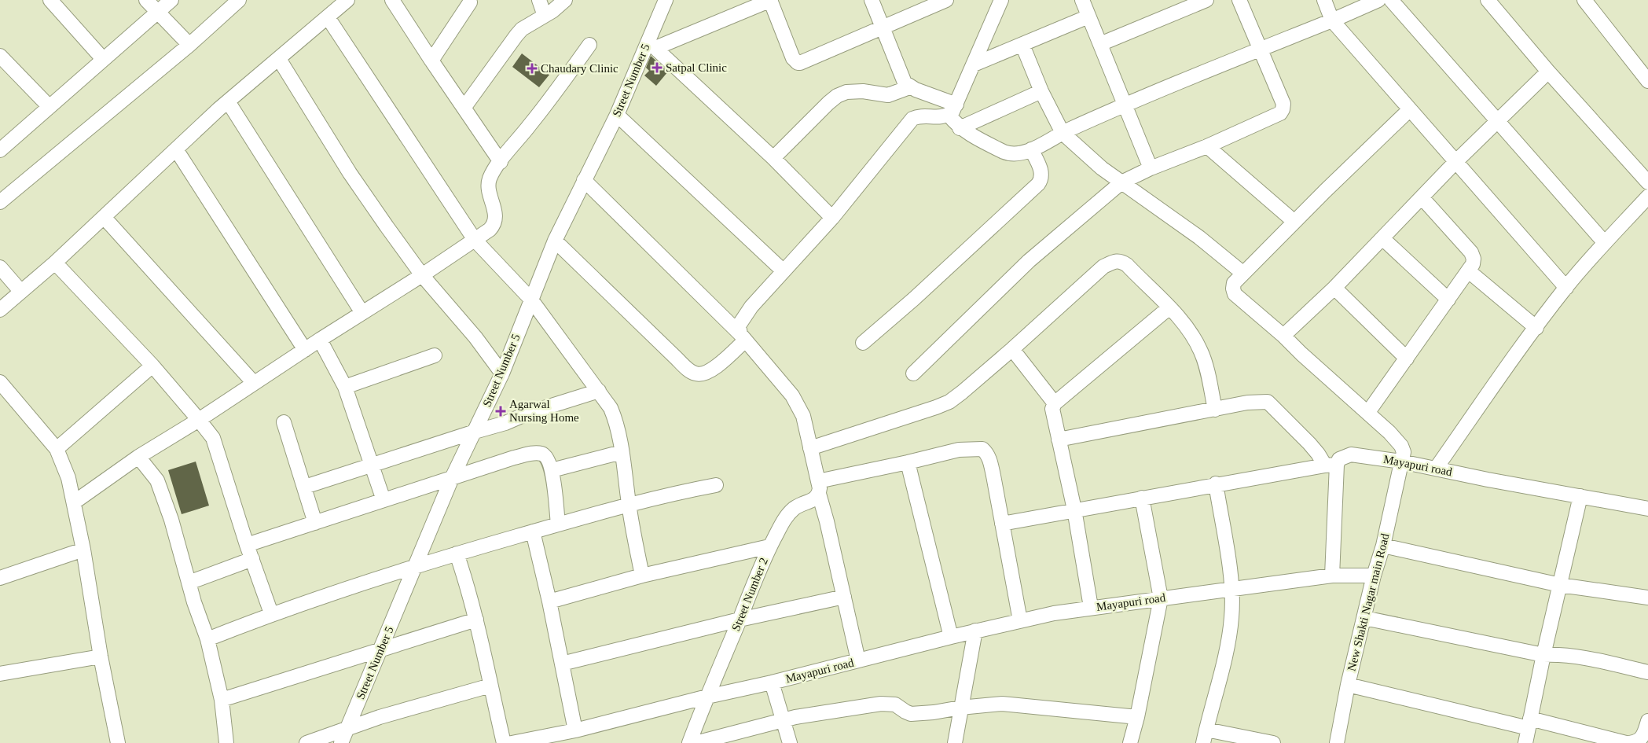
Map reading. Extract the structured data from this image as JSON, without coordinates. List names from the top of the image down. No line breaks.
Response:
{"streets":{"street":["Street Number 5","Mayapuri road","Street Number 2","New Shakti Nagar main Road"]},"crossings":[["Mayapuri road","Street Number 2"],["Mayapuri road","New Shakti Nagar main Road"]],"places":{"health":["Satpal Clinic","Chaudary Clinic","Agarwal Nursing Home"]}}
